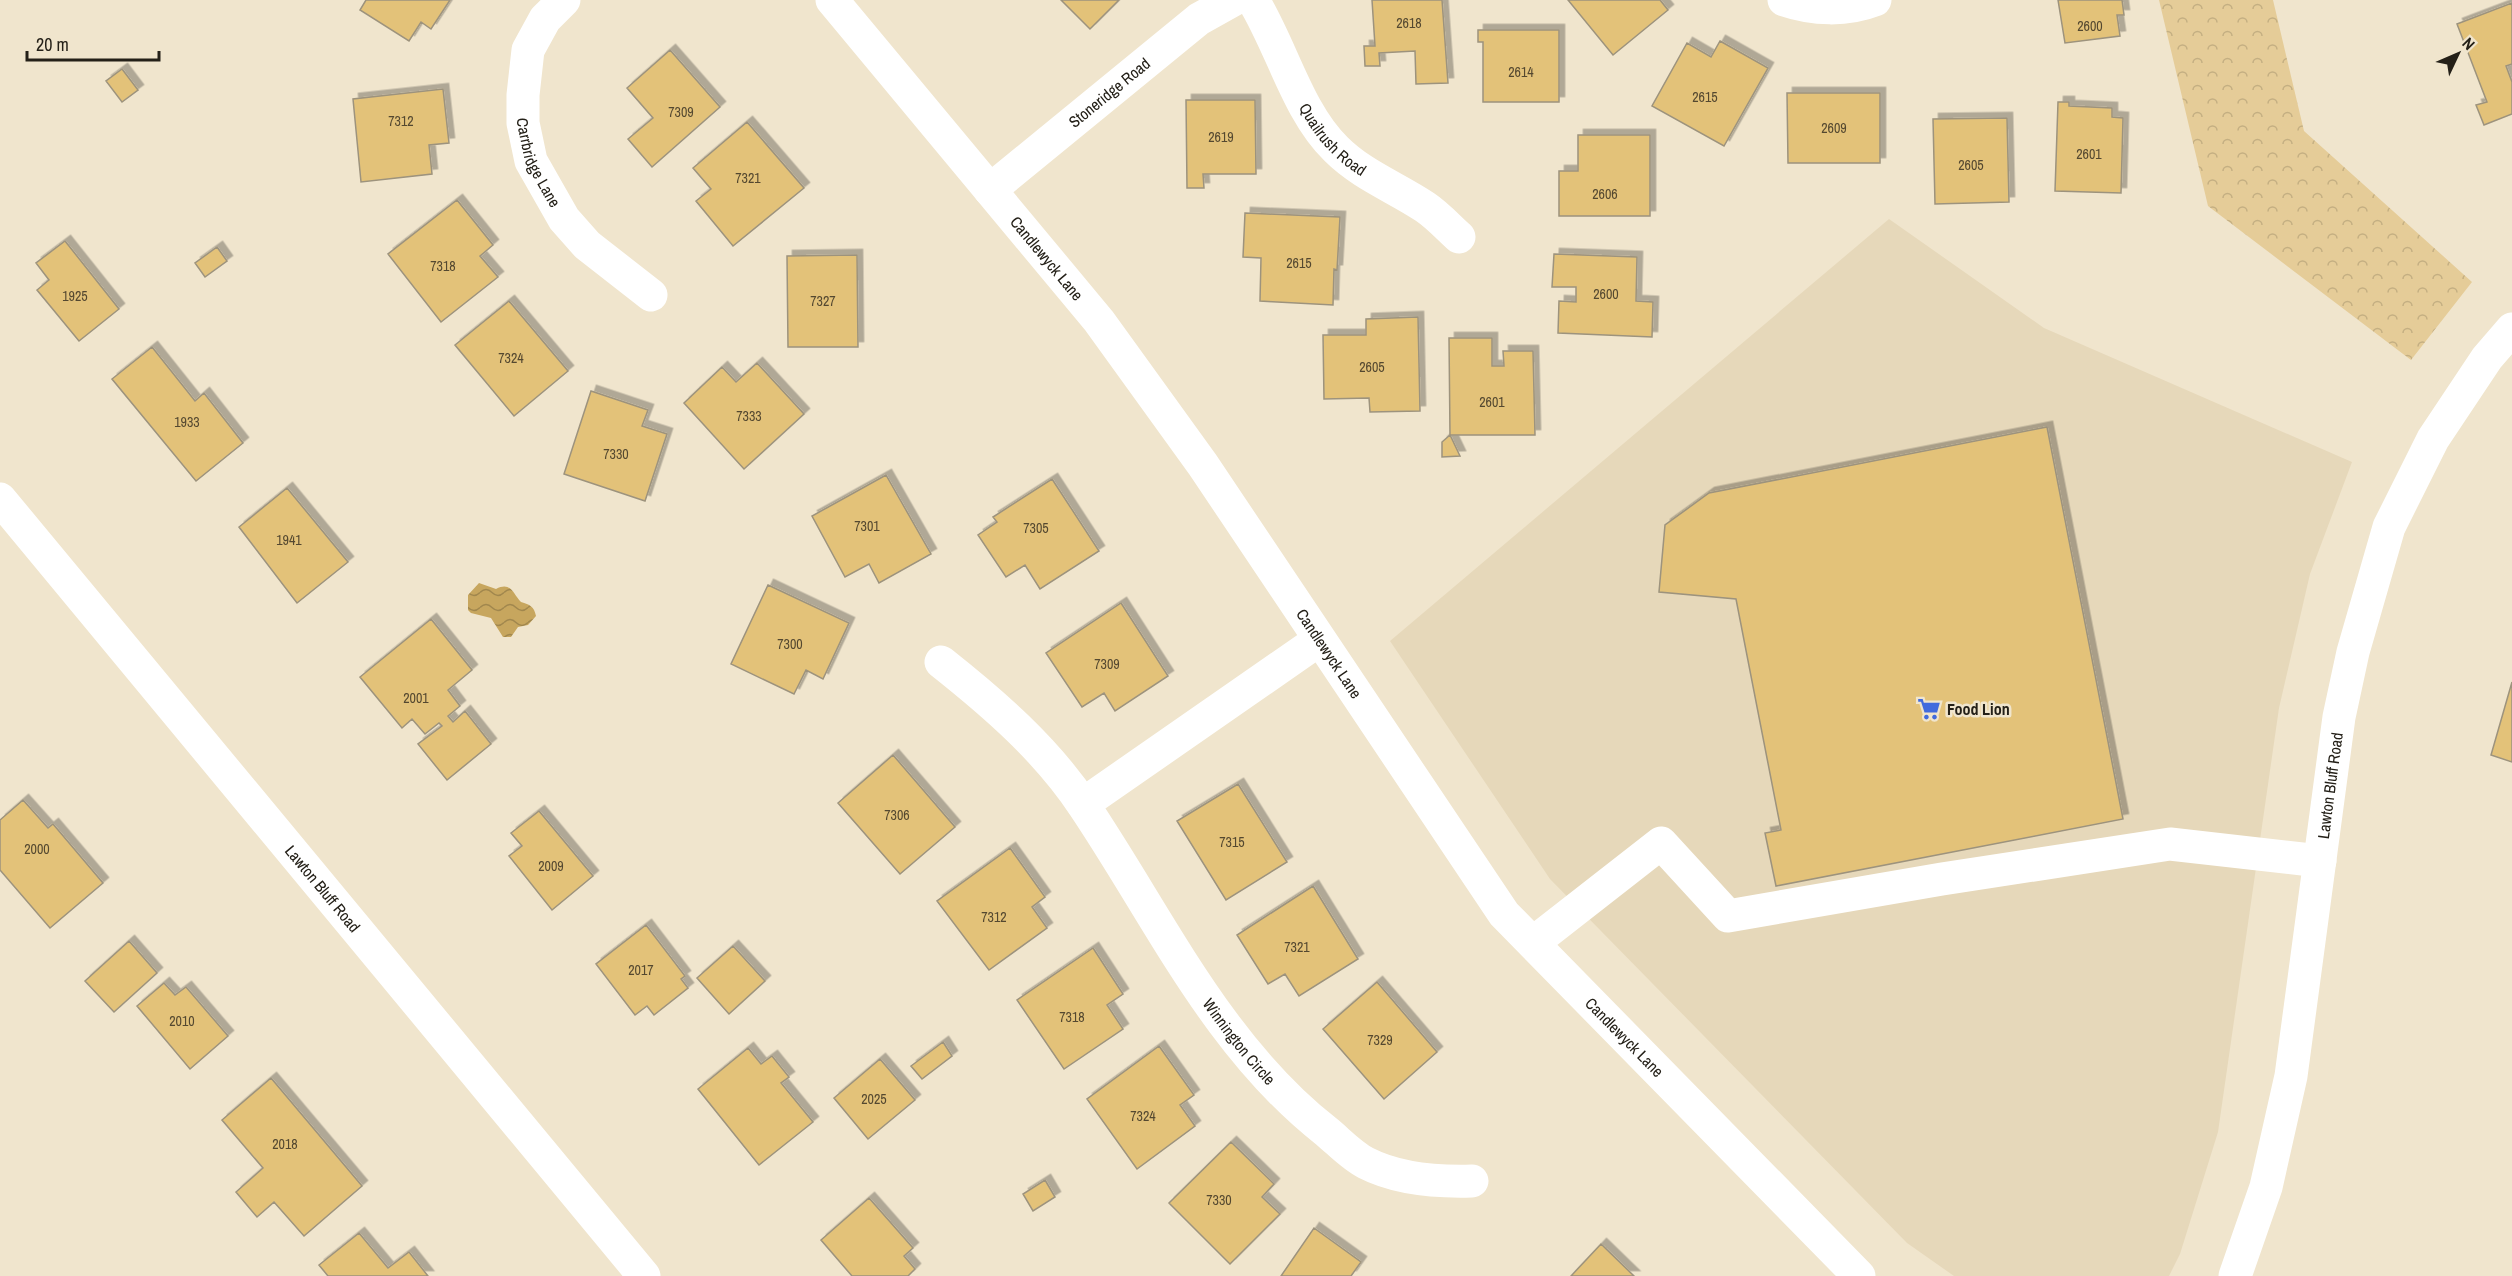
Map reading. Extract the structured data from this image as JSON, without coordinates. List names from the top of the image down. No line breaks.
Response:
{"streets":{"street":["Stoneridge Road","Quailrush Road","Carrbridge Lane","Candlewyck Lane","Lawton Bluff Road","Winnington Circle"]},"crossings":[["Stoneridge Road","Candlewyck Lane"]],"places":{"supermarket":["Food Lion"]},"house_numbers":["2618","2600","2614","2615","7309","7312","2609","2619","2601","2605","7321","2606","2615","7318","2600","1925","7327","7324","2605","2601","7333","1933","7330","7301","7305","1941","7300","7309","2001","7306","7315","2000","2009","7312","7321","2017","7318","2010","7329","2025","7324","2018","7330"],"scale_bar":"20 m","north":"top right"}
